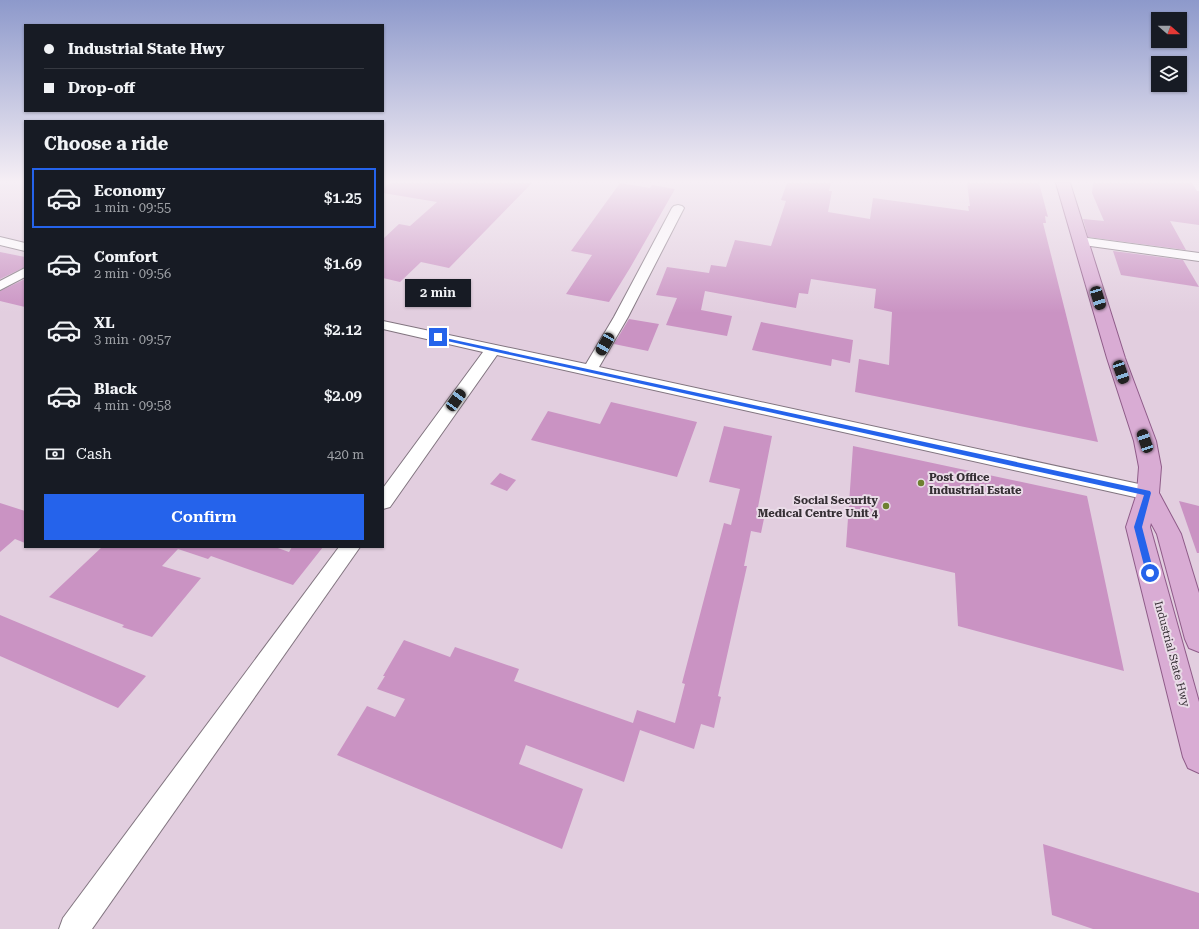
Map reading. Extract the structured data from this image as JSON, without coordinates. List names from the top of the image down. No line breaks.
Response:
{"streets":{"main road":["Industrial State Hwy"]},"places":["Post Office Industrial Estate","Social Security Medical Centre Unit 4"],"north":"right","page":{"banner":["Industrial State Hwy","Drop-off"],"heading":"Choose a ride","list":[{"name":"Economy","note":"1 min · 09:55","value":"$1.25"},{"name":"Comfort","note":"2 min · 09:56","value":"$1.69"},{"name":"XL","note":"3 min · 09:57","value":"$2.12"},{"name":"Black","note":"4 min · 09:58","value":"$2.09"}],"bubble":"2 min","pay":["Cash","420 m"],"buttons":"Confirm"}}
